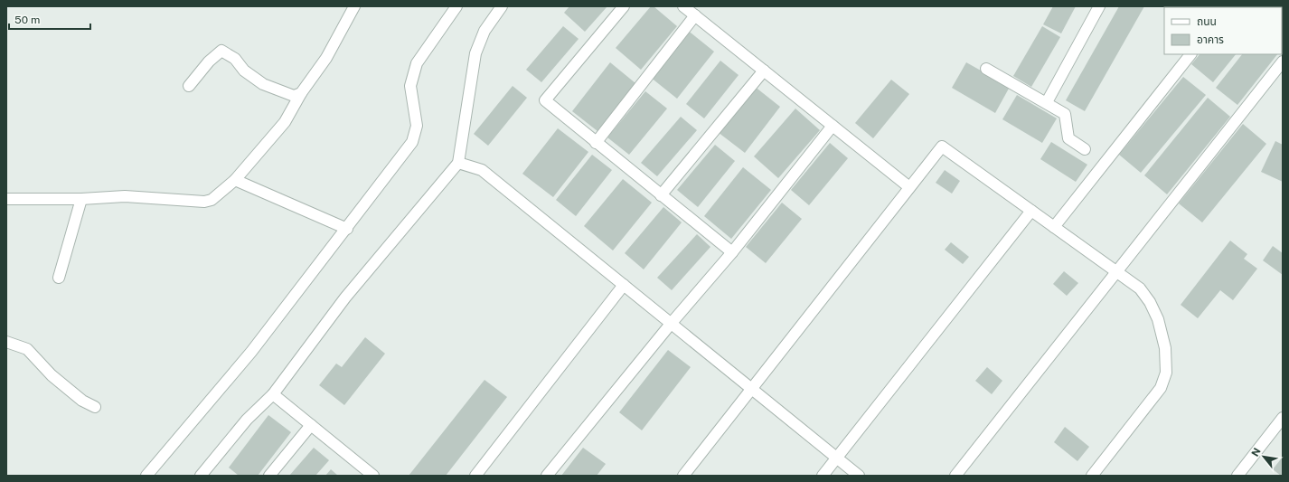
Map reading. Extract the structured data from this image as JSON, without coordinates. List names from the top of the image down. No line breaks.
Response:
{"legend":["ถนน","อาคาร"],"scale_bar":"50 m","north":"top left"}
